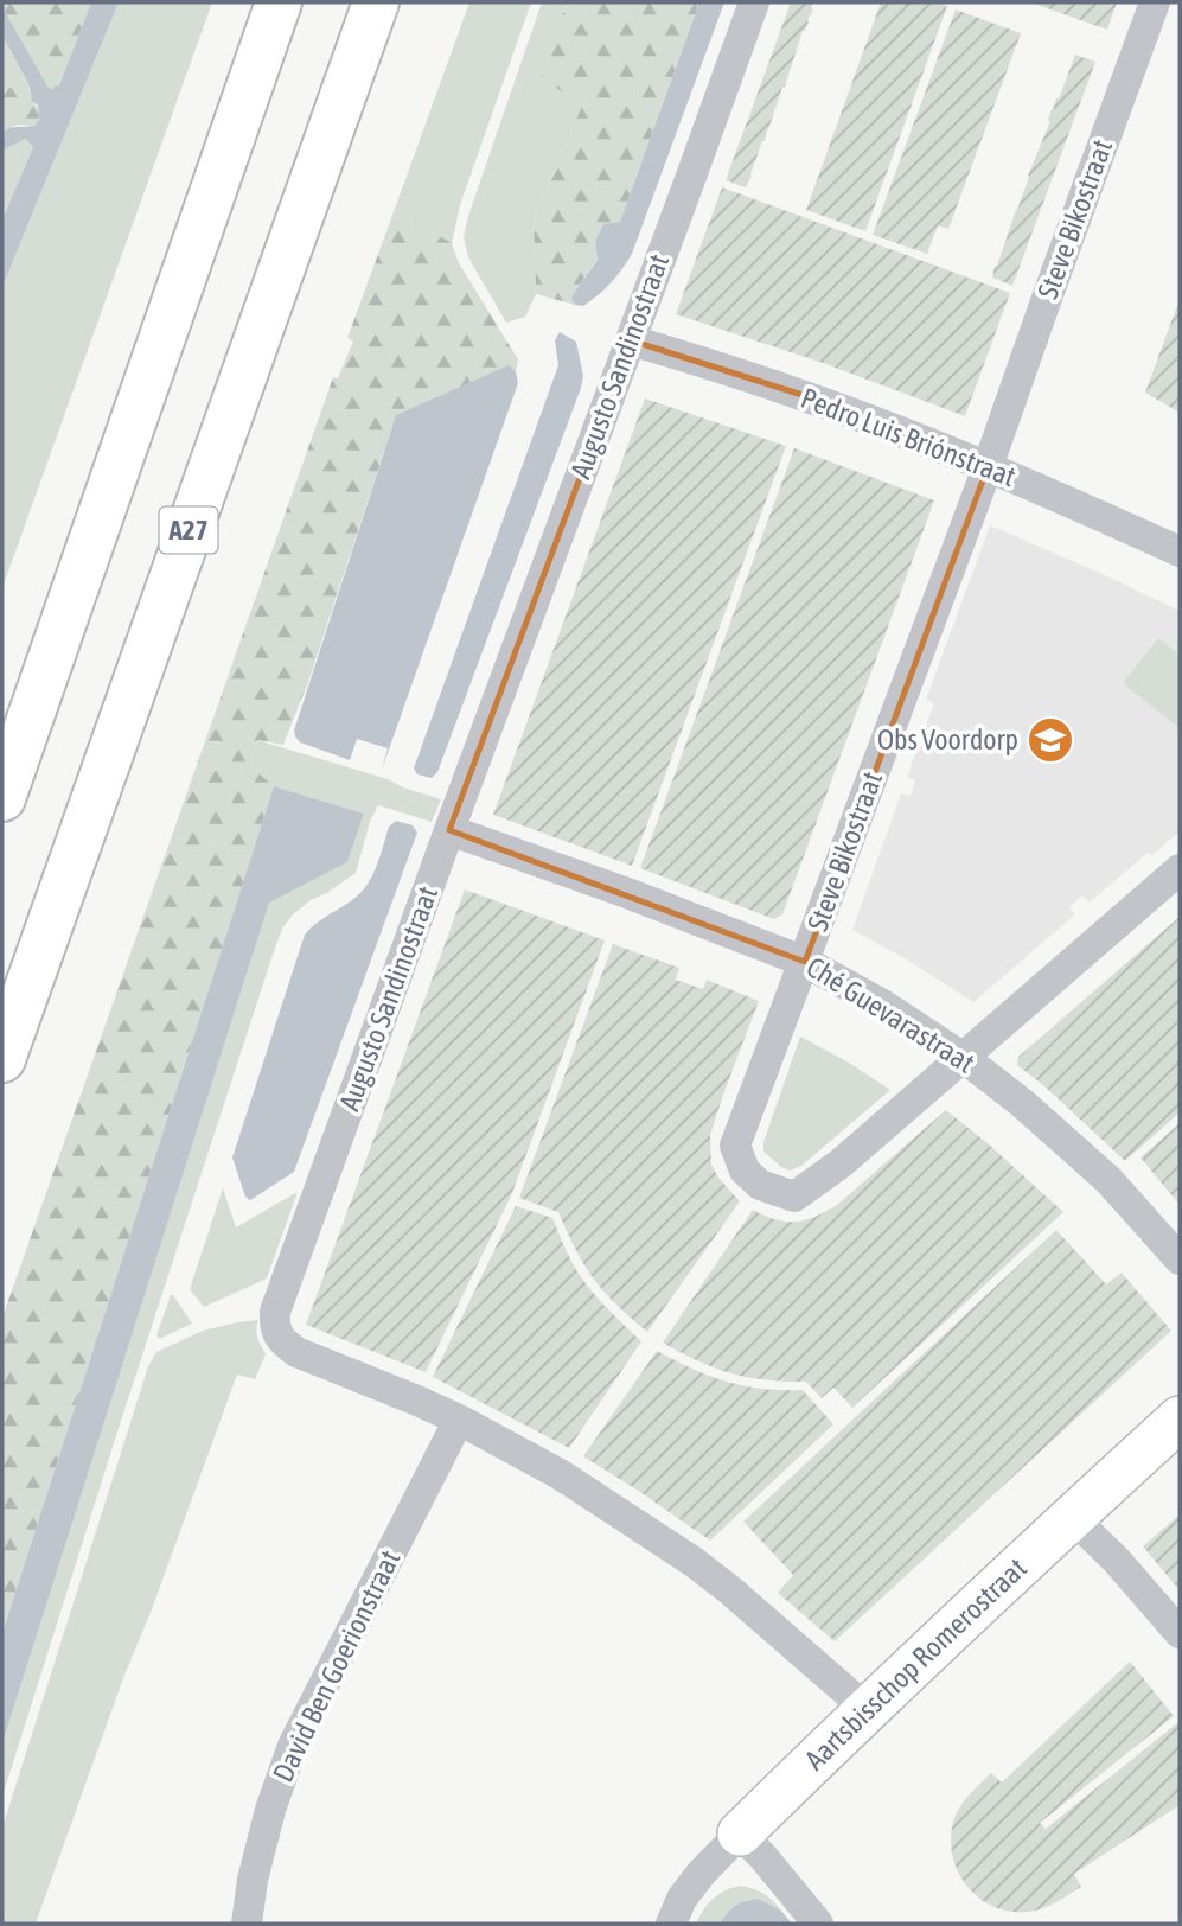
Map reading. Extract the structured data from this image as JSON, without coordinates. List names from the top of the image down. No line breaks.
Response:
{"streets":{"highway":["A27"],"street":["Steve Bikostraat","Augusto Sandinostraat","Pedro Luis Briónstraat","Ché Guevarastraat","Aartsbisschop Romerostraat","David Ben Goerionstraat"]},"crossings":[["Steve Bikostraat","Pedro Luis Briónstraat"],["Steve Bikostraat","Ché Guevarastraat"],["Augusto Sandinostraat","Pedro Luis Briónstraat"],["Augusto Sandinostraat","Ché Guevarastraat"],["Augusto Sandinostraat","Aartsbisschop Romerostraat"],["Augusto Sandinostraat","David Ben Goerionstraat"]],"places":{"school or university":["Obs Voordorp"]}}
